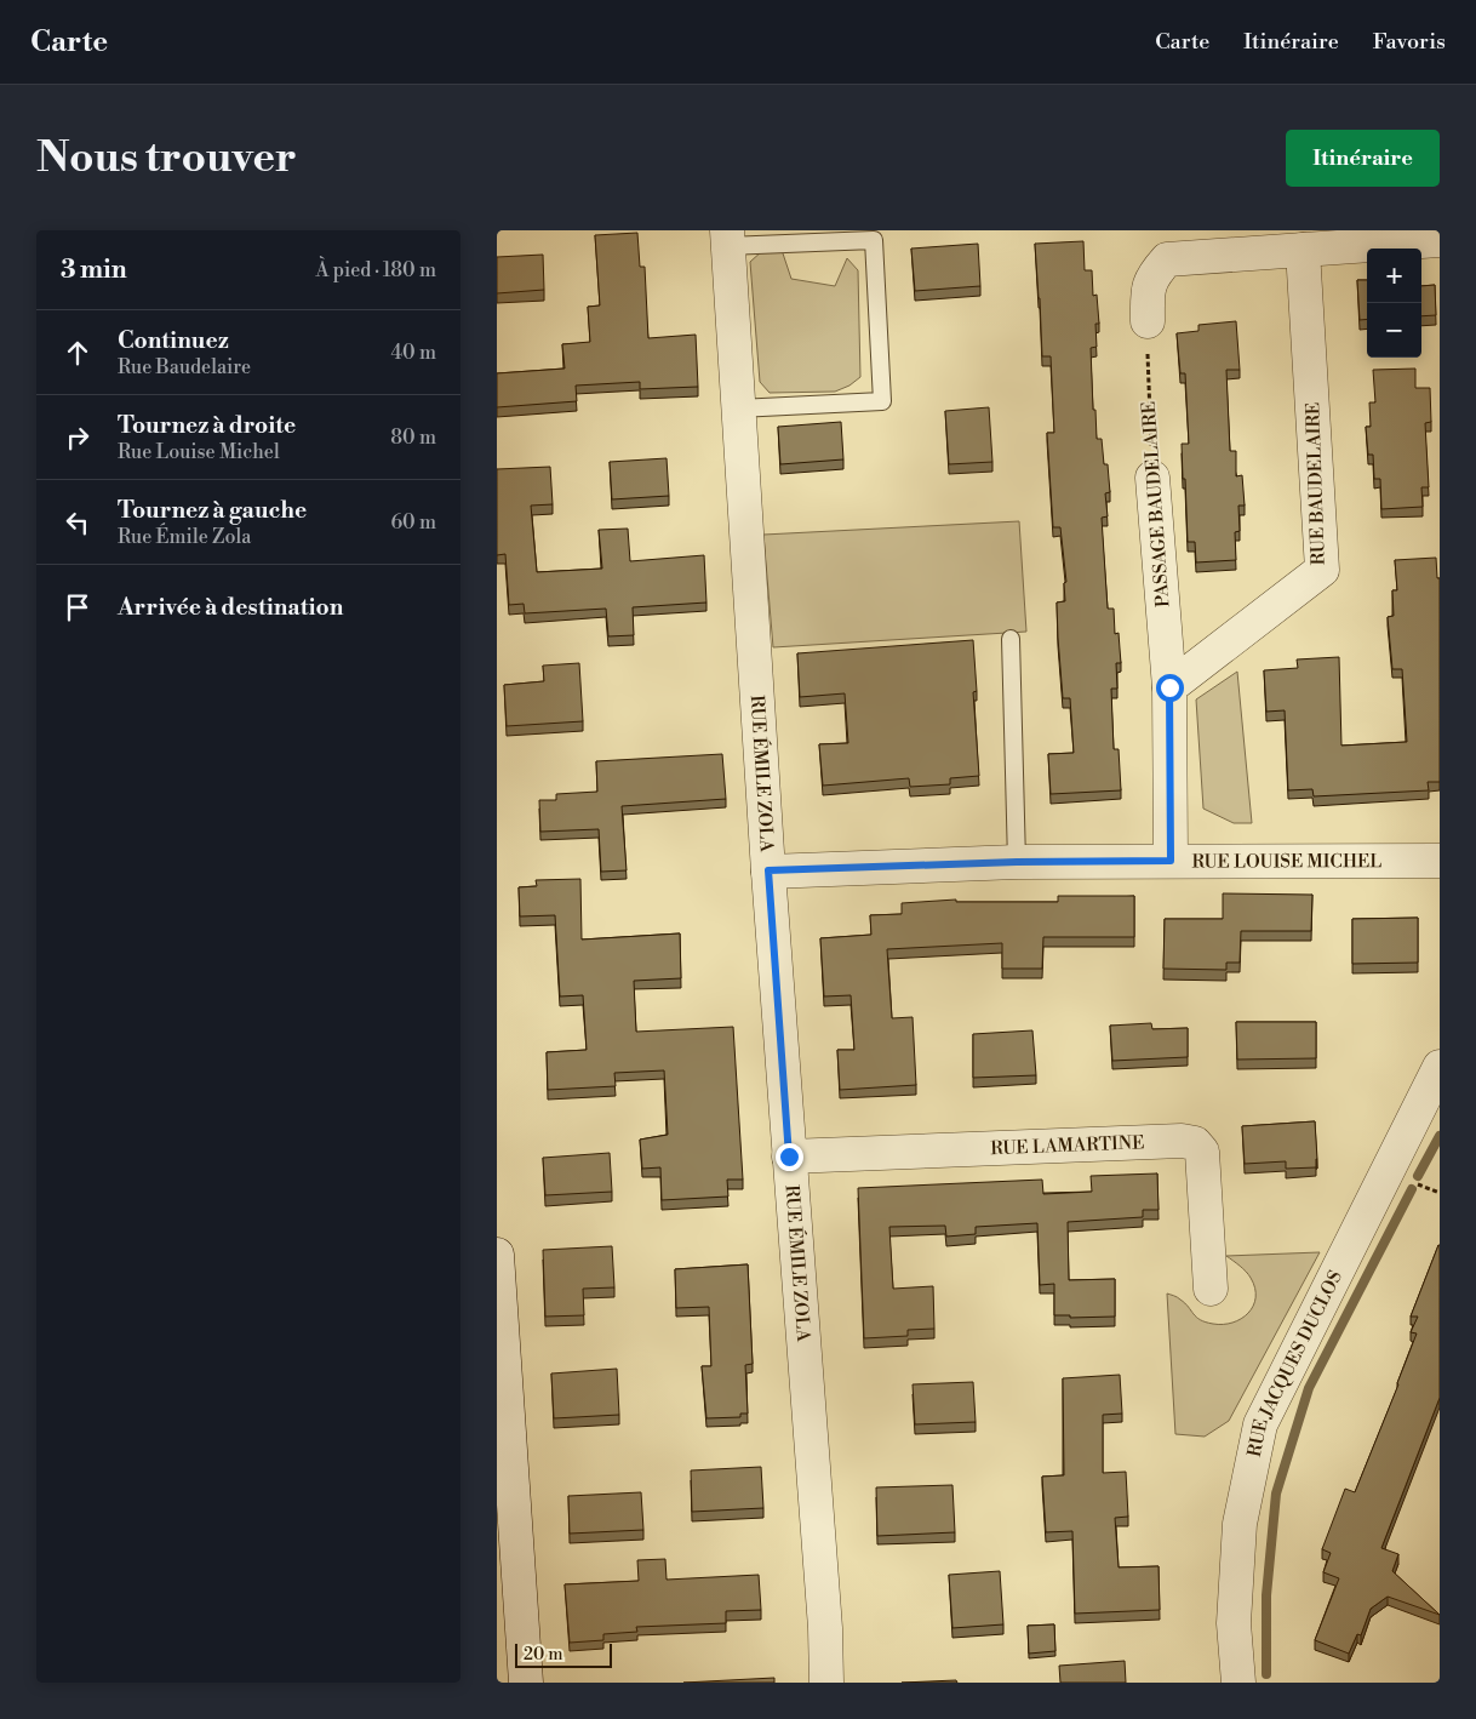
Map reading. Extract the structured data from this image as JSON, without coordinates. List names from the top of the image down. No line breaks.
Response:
{"streets":{"street":["RUE BAUDELAIRE","PASSAGE BAUDELAIRE","RUE ÉMILE ZOLA","RUE LOUISE MICHEL","RUE LAMARTINE","RUE JACQUES DUCLOS"]},"crossings":[["RUE BAUDELAIRE","PASSAGE BAUDELAIRE"],["RUE ÉMILE ZOLA","RUE LOUISE MICHEL"],["RUE ÉMILE ZOLA","RUE LAMARTINE"]],"scale_bar":"20 m","page":{"header":"Carte","nav":["Carte","Itinéraire","Favoris"],"buttons":"Itinéraire","title":"Nous trouver","heading":["3 min","À pied · 180 m"],"map_buttons":["+","−"],"list":[["Continuez","Rue Baudelaire","40 m"],["Tournez à droite","Rue Louise Michel","80 m"],["Tournez à gauche","Rue Émile Zola","60 m"],"Arrivée à destination"],"scale":"20 m"}}
